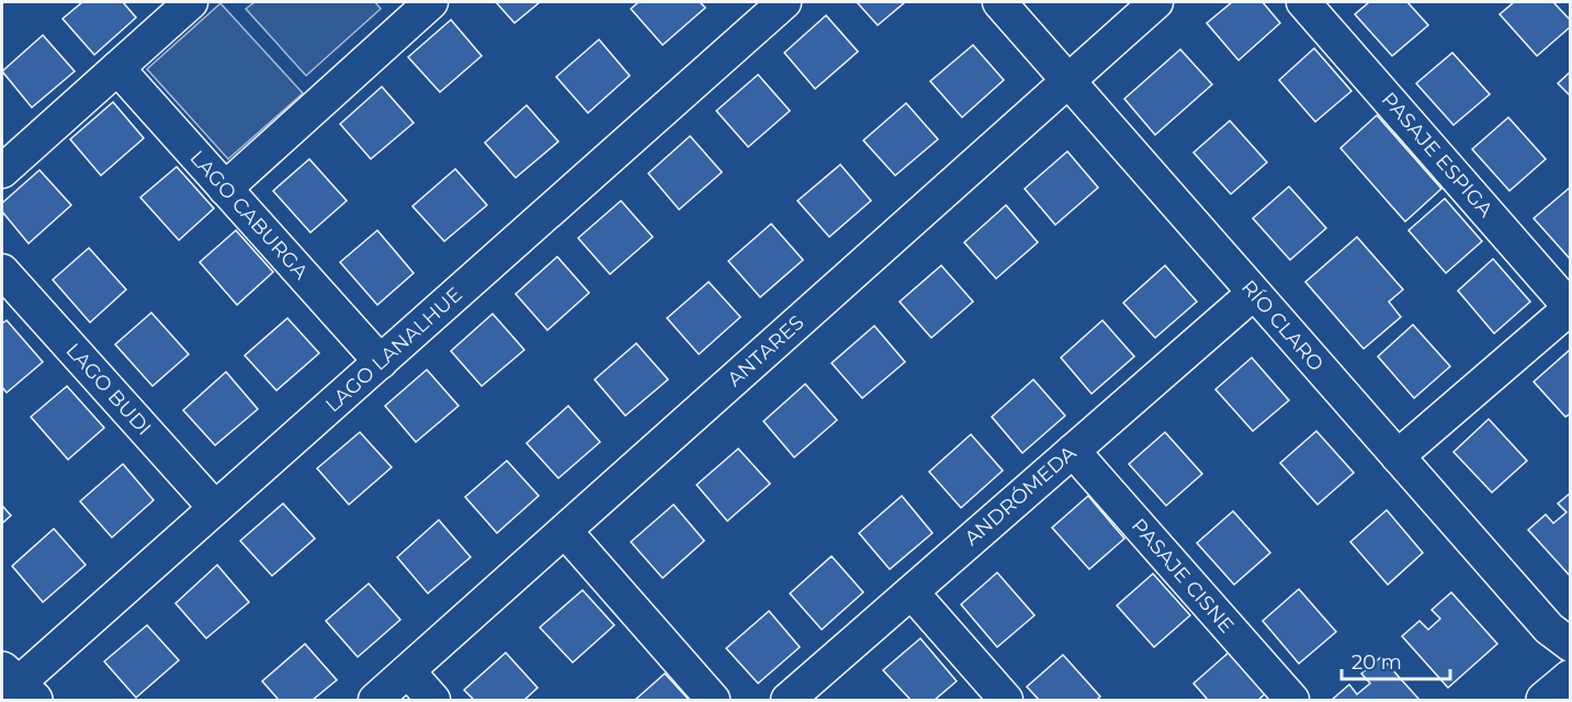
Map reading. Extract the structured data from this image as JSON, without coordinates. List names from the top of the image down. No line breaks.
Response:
{"streets":{"street":["PASAJE ESPIGA","LAGO CABURGA","RÍO CLARO","LAGO LANALHUE","ANTARES","LAGO BUDI","ANDRÓMEDA","PASAJE CISNE"]},"crossings":[["LAGO CABURGA","LAGO LANALHUE"],["RÍO CLARO","ANTARES"],["RÍO CLARO","ANDRÓMEDA"],["LAGO LANALHUE","LAGO BUDI"],["ANDRÓMEDA","PASAJE CISNE"]],"scale_bar":"20 m"}
